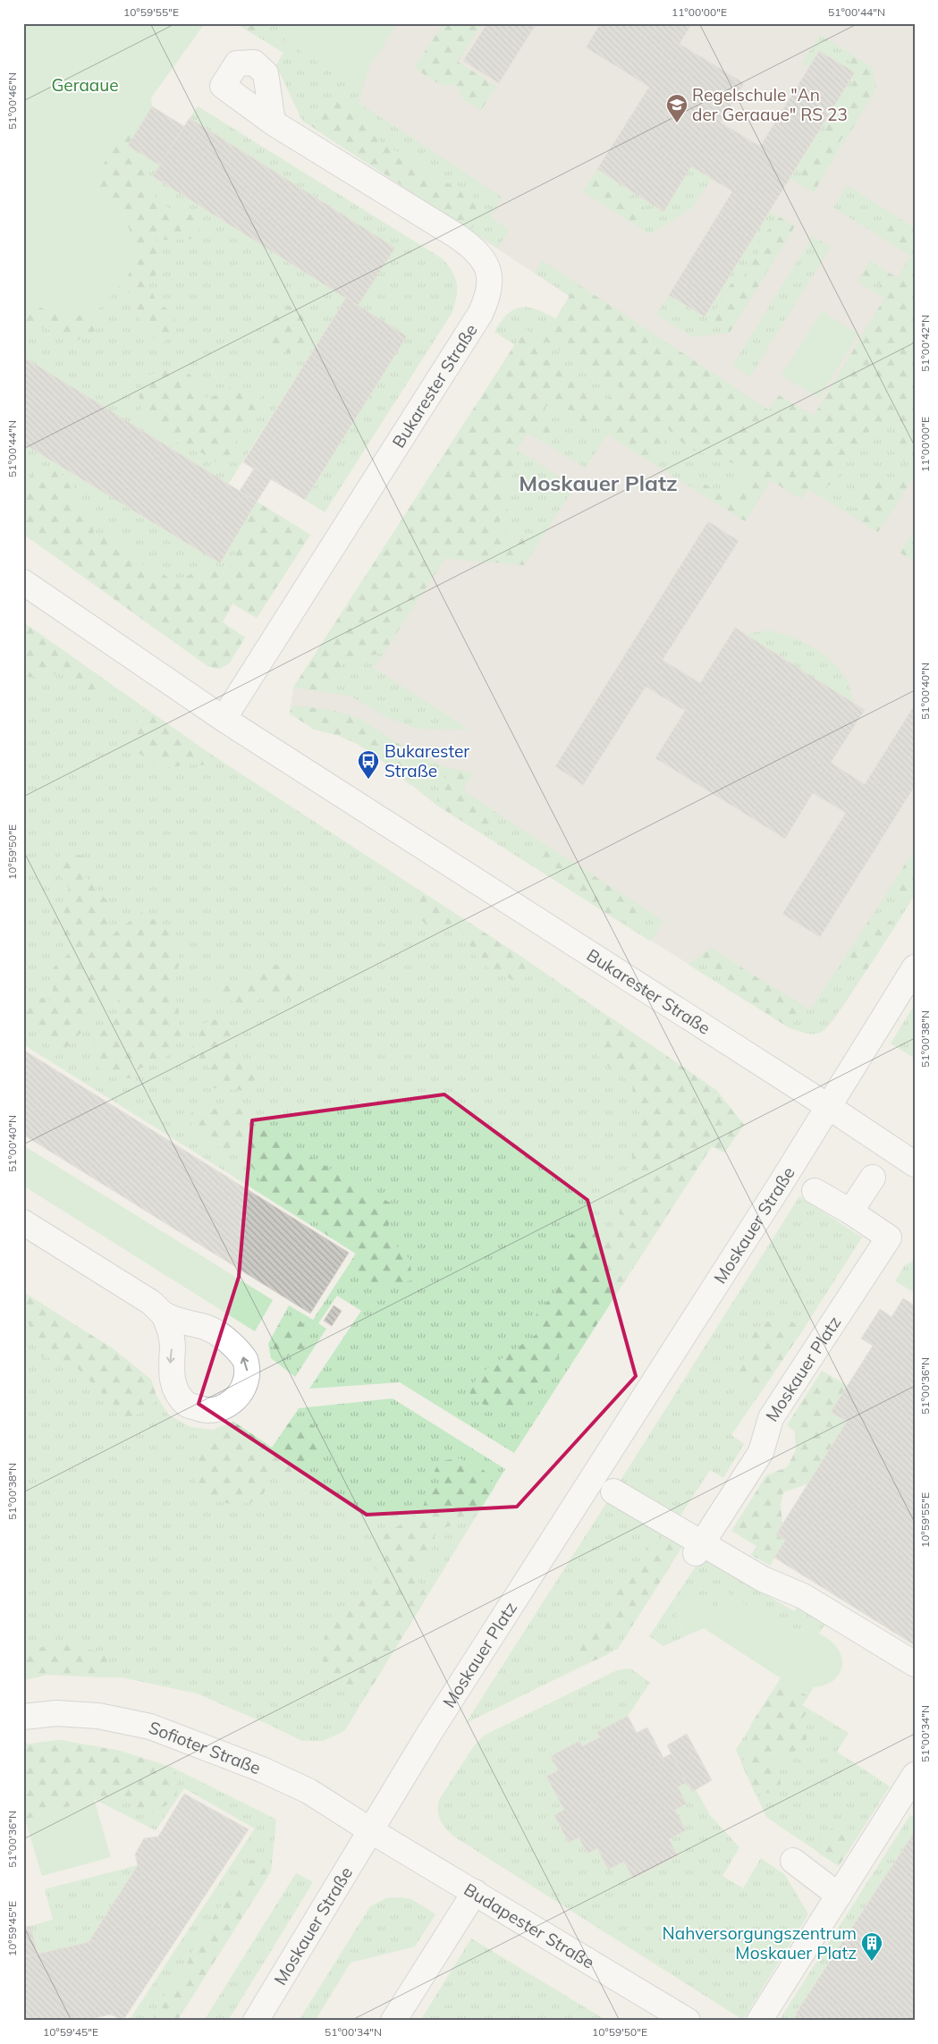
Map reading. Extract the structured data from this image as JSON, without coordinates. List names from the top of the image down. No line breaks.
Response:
{"streets":{"street":["Bukarester Straße","Moskauer Straße","Moskauer Platz","Sofioter Straße","Budapester Straße"]},"crossings":[["Bukarester Straße","Moskauer Straße"],["Moskauer Straße","Moskauer Platz"],["Moskauer Straße","Sofioter Straße"],["Moskauer Straße","Budapester Straße"],["Moskauer Platz","Sofioter Straße"],["Moskauer Platz","Budapester Straße"],["Sofioter Straße","Budapester Straße"]],"districts":["Moskauer Platz"],"parks":["Geraaue"],"places":{"school or university":["Regelschule \"An der Geraaue\" RS 23"],"bus stop":["Bukarester Straße"],"building":["Nahversorgungszentrum Moskauer Platz"]},"coordinates":["10°59'55\"E","11°00'00\"E","51°00'44\"N","51°00'46\"N","51°00'42\"N","51°00'40\"N","10°59'50\"E","51°00'38\"N","51°00'36\"N","51°00'34\"N","10°59'45\"E"]}
